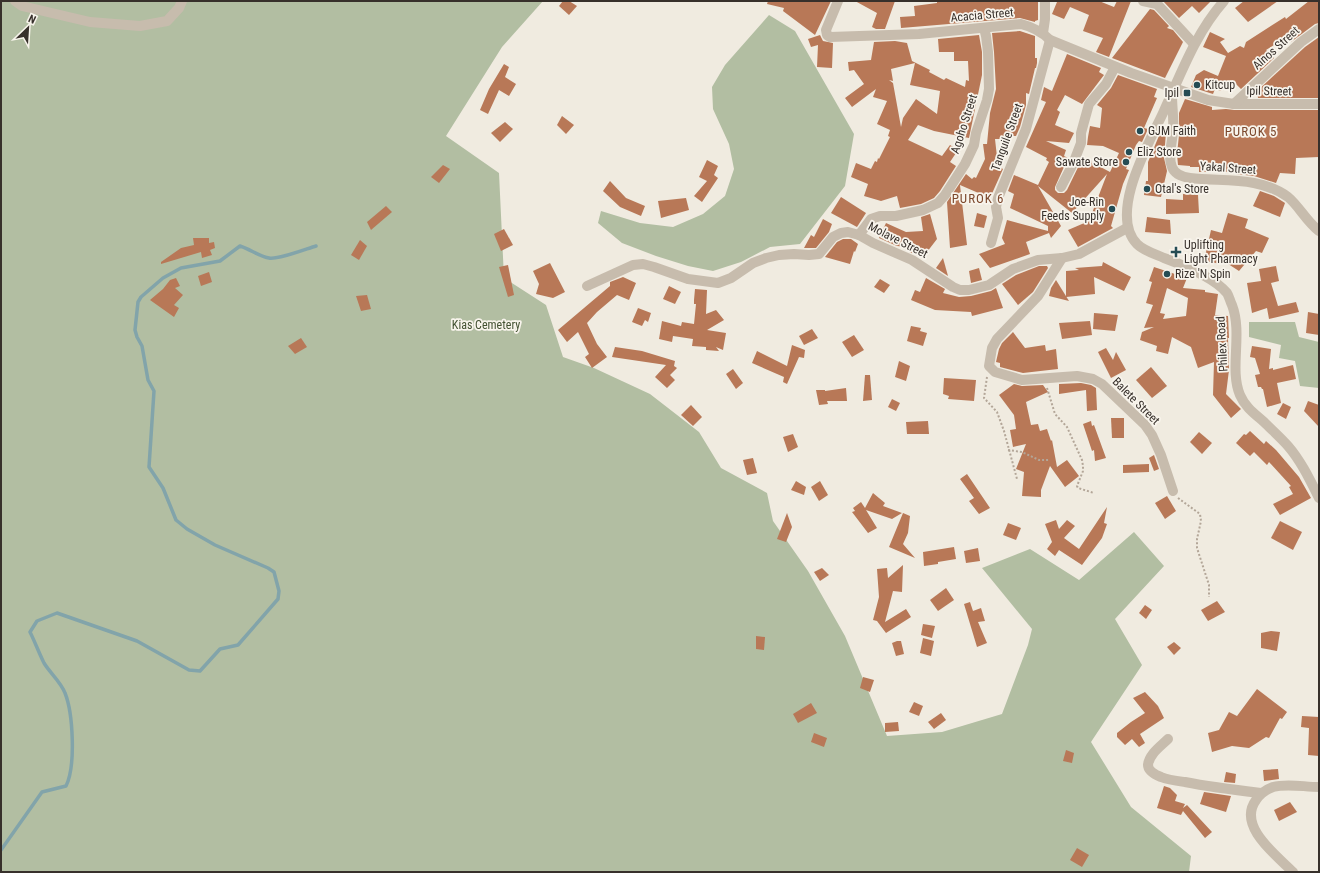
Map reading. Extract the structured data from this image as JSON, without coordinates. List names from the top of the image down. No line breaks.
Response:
{"streets":{"street":["Acacia Street","Alnos Street","Ipil Street","Agoho Street","Tanguile Street","Yakal Street","Molave Street","Philex Road","Balete Street"]},"crossings":[["Acacia Street","Ipil Street"],["Acacia Street","Agoho Street"],["Acacia Street","Tanguile Street"],["Acacia Street","Yakal Street"],["Alnos Street","Ipil Street"],["Ipil Street","Yakal Street"],["Agoho Street","Molave Street"],["Molave Street","Philex Road"]],"districts":["PUROK 5","PUROK 6"],"parks":["Kias Cemetery"],"places":{"other":["Kitcup","GJM Faith","Eliz Store","Sawate Store","Otal's Store","Joe-Rin Feeds Supply","Rize 'N Spin"],"transit":["Ipil"],"health":["Uplifting Light Pharmacy"]},"north":"top right"}
